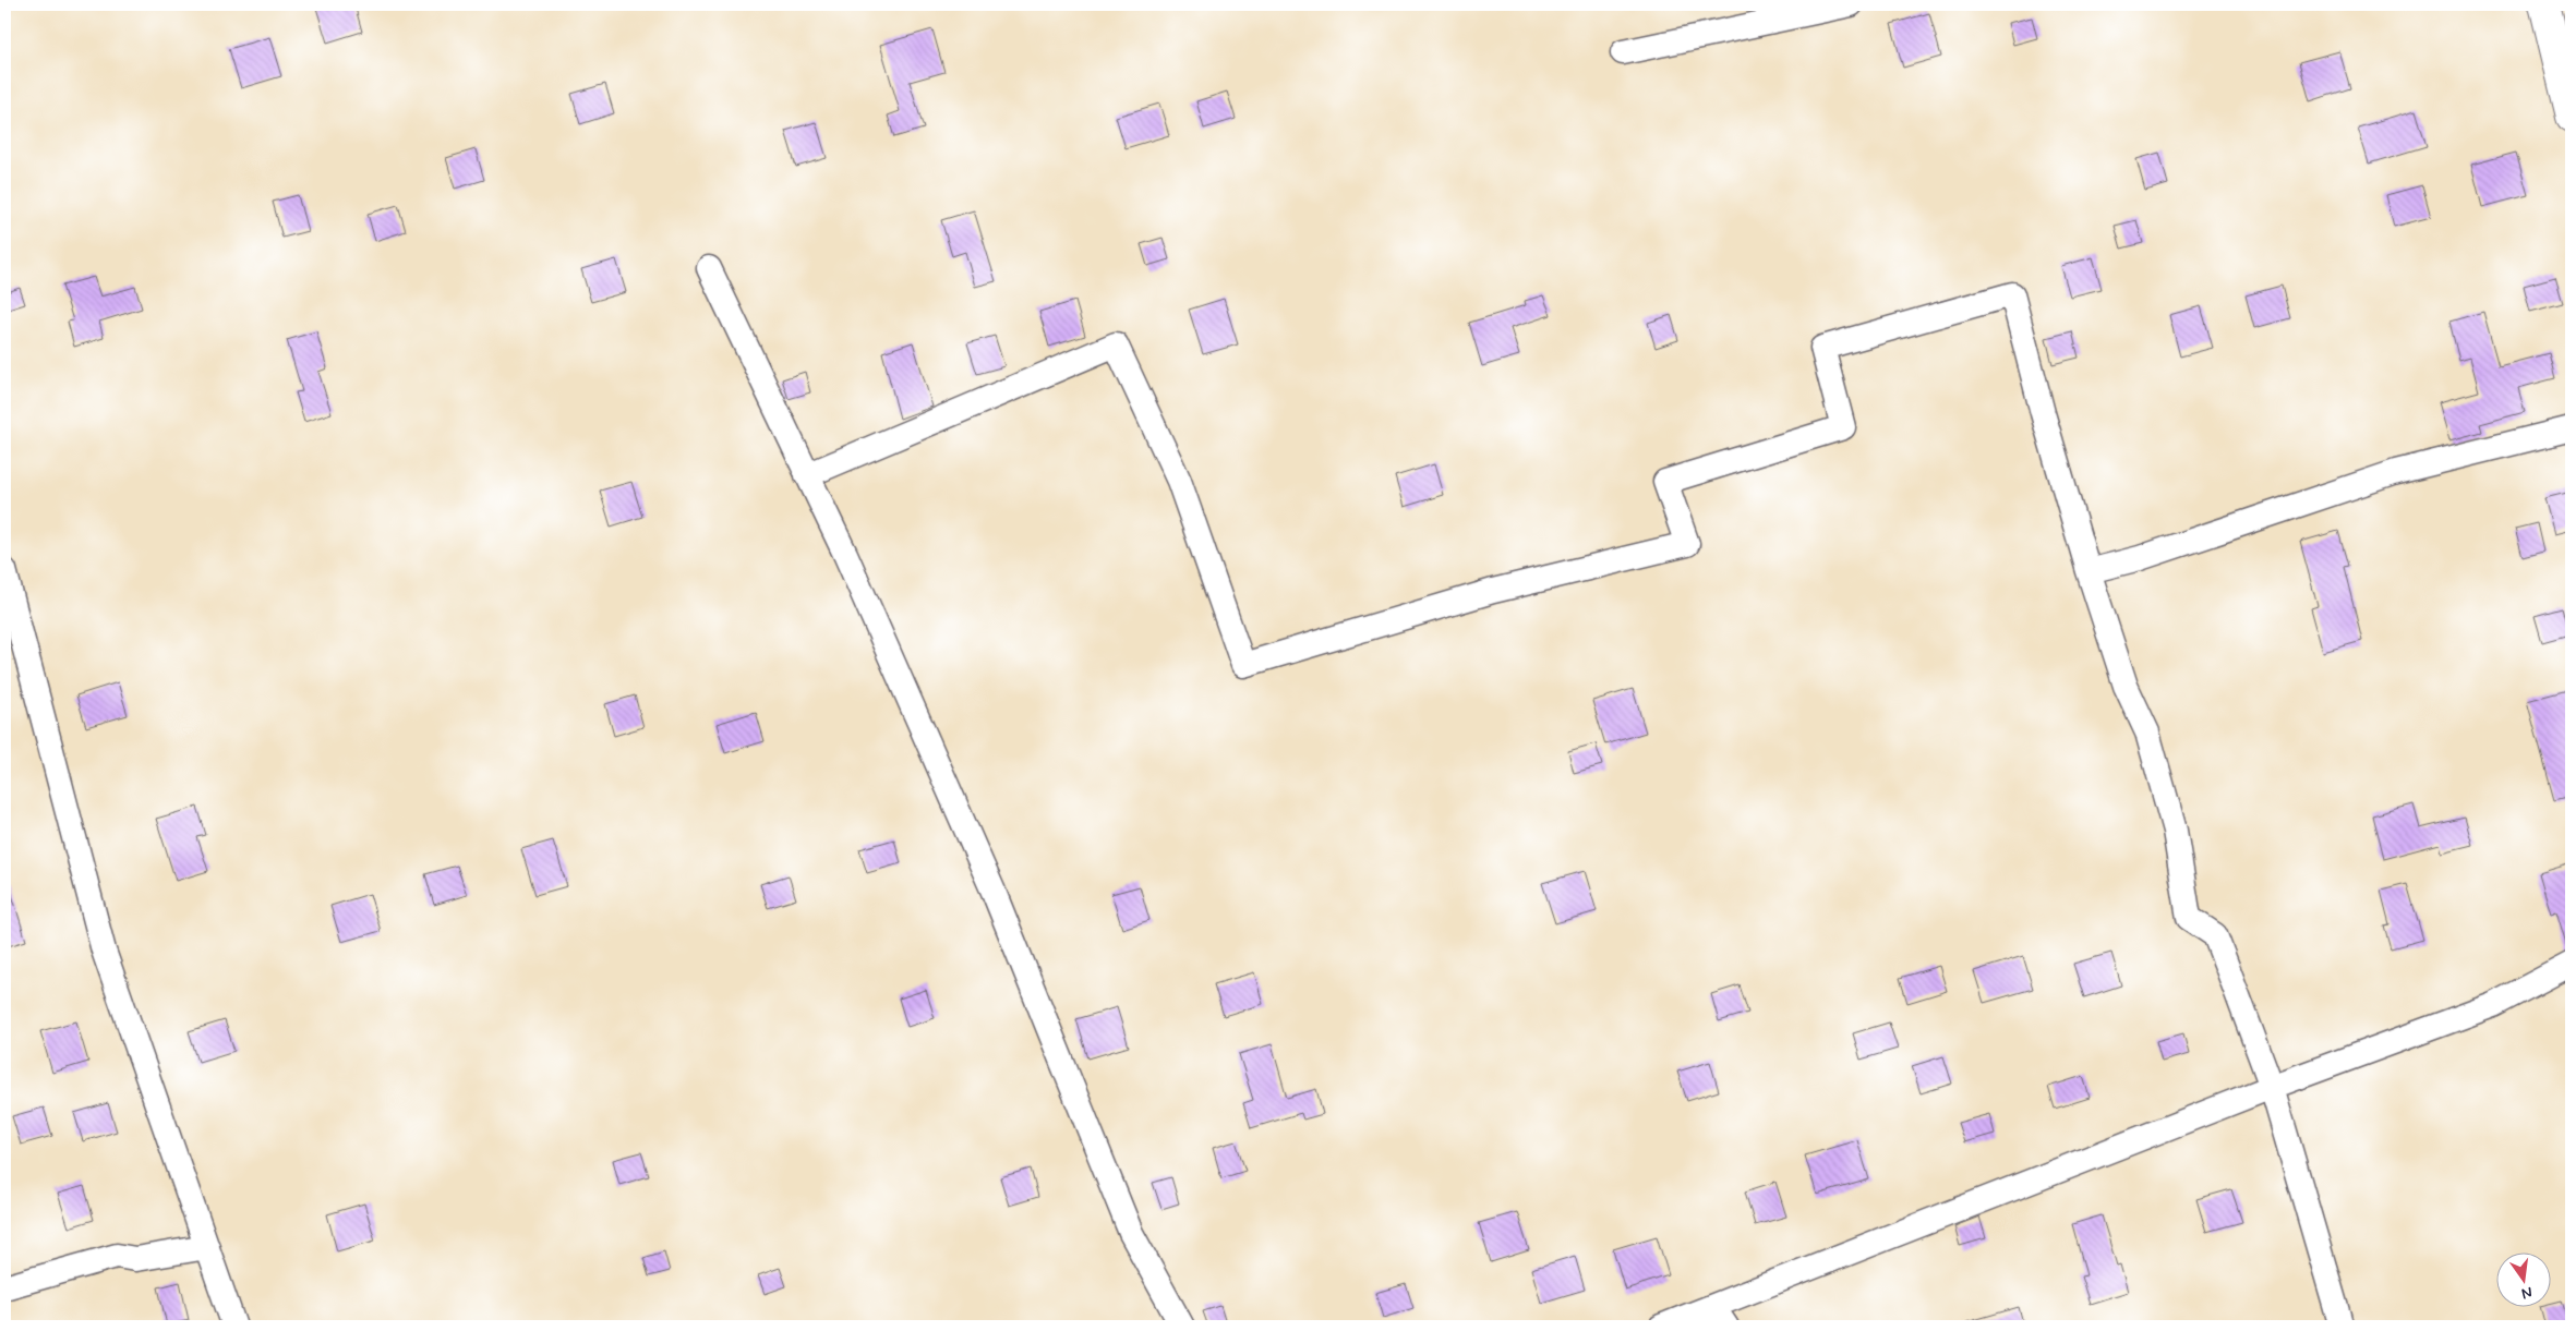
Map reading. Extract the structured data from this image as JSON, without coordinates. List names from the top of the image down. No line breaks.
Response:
{"north":"bottom"}
